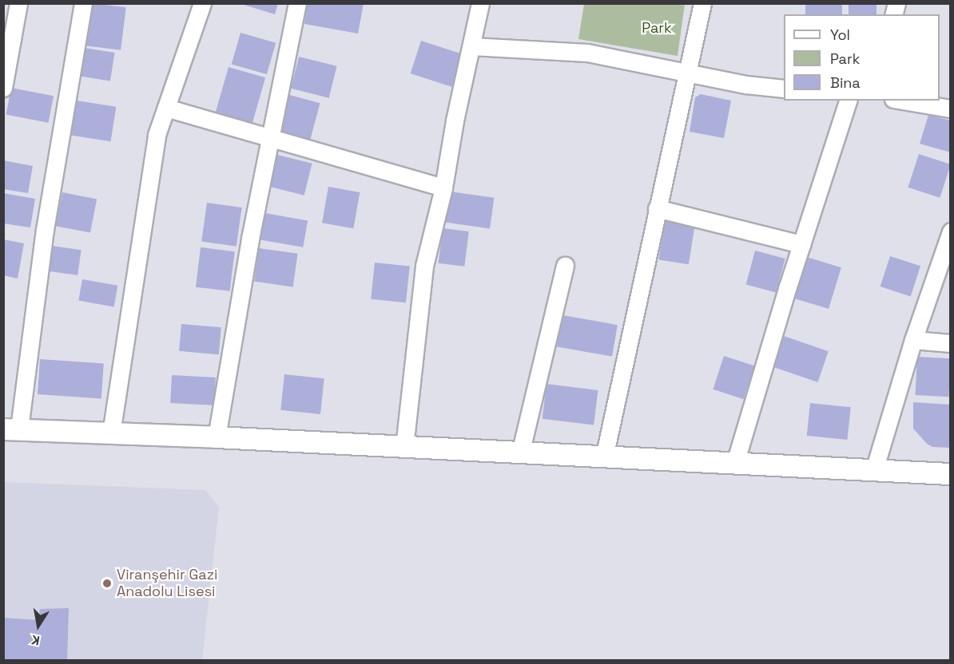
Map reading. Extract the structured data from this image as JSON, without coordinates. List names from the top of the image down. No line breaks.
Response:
{"parks":["Park"],"places":["Viranşehir Gazi Anadolu Lisesi"],"legend":["Yol","Park","Bina"],"north":"bottom"}
